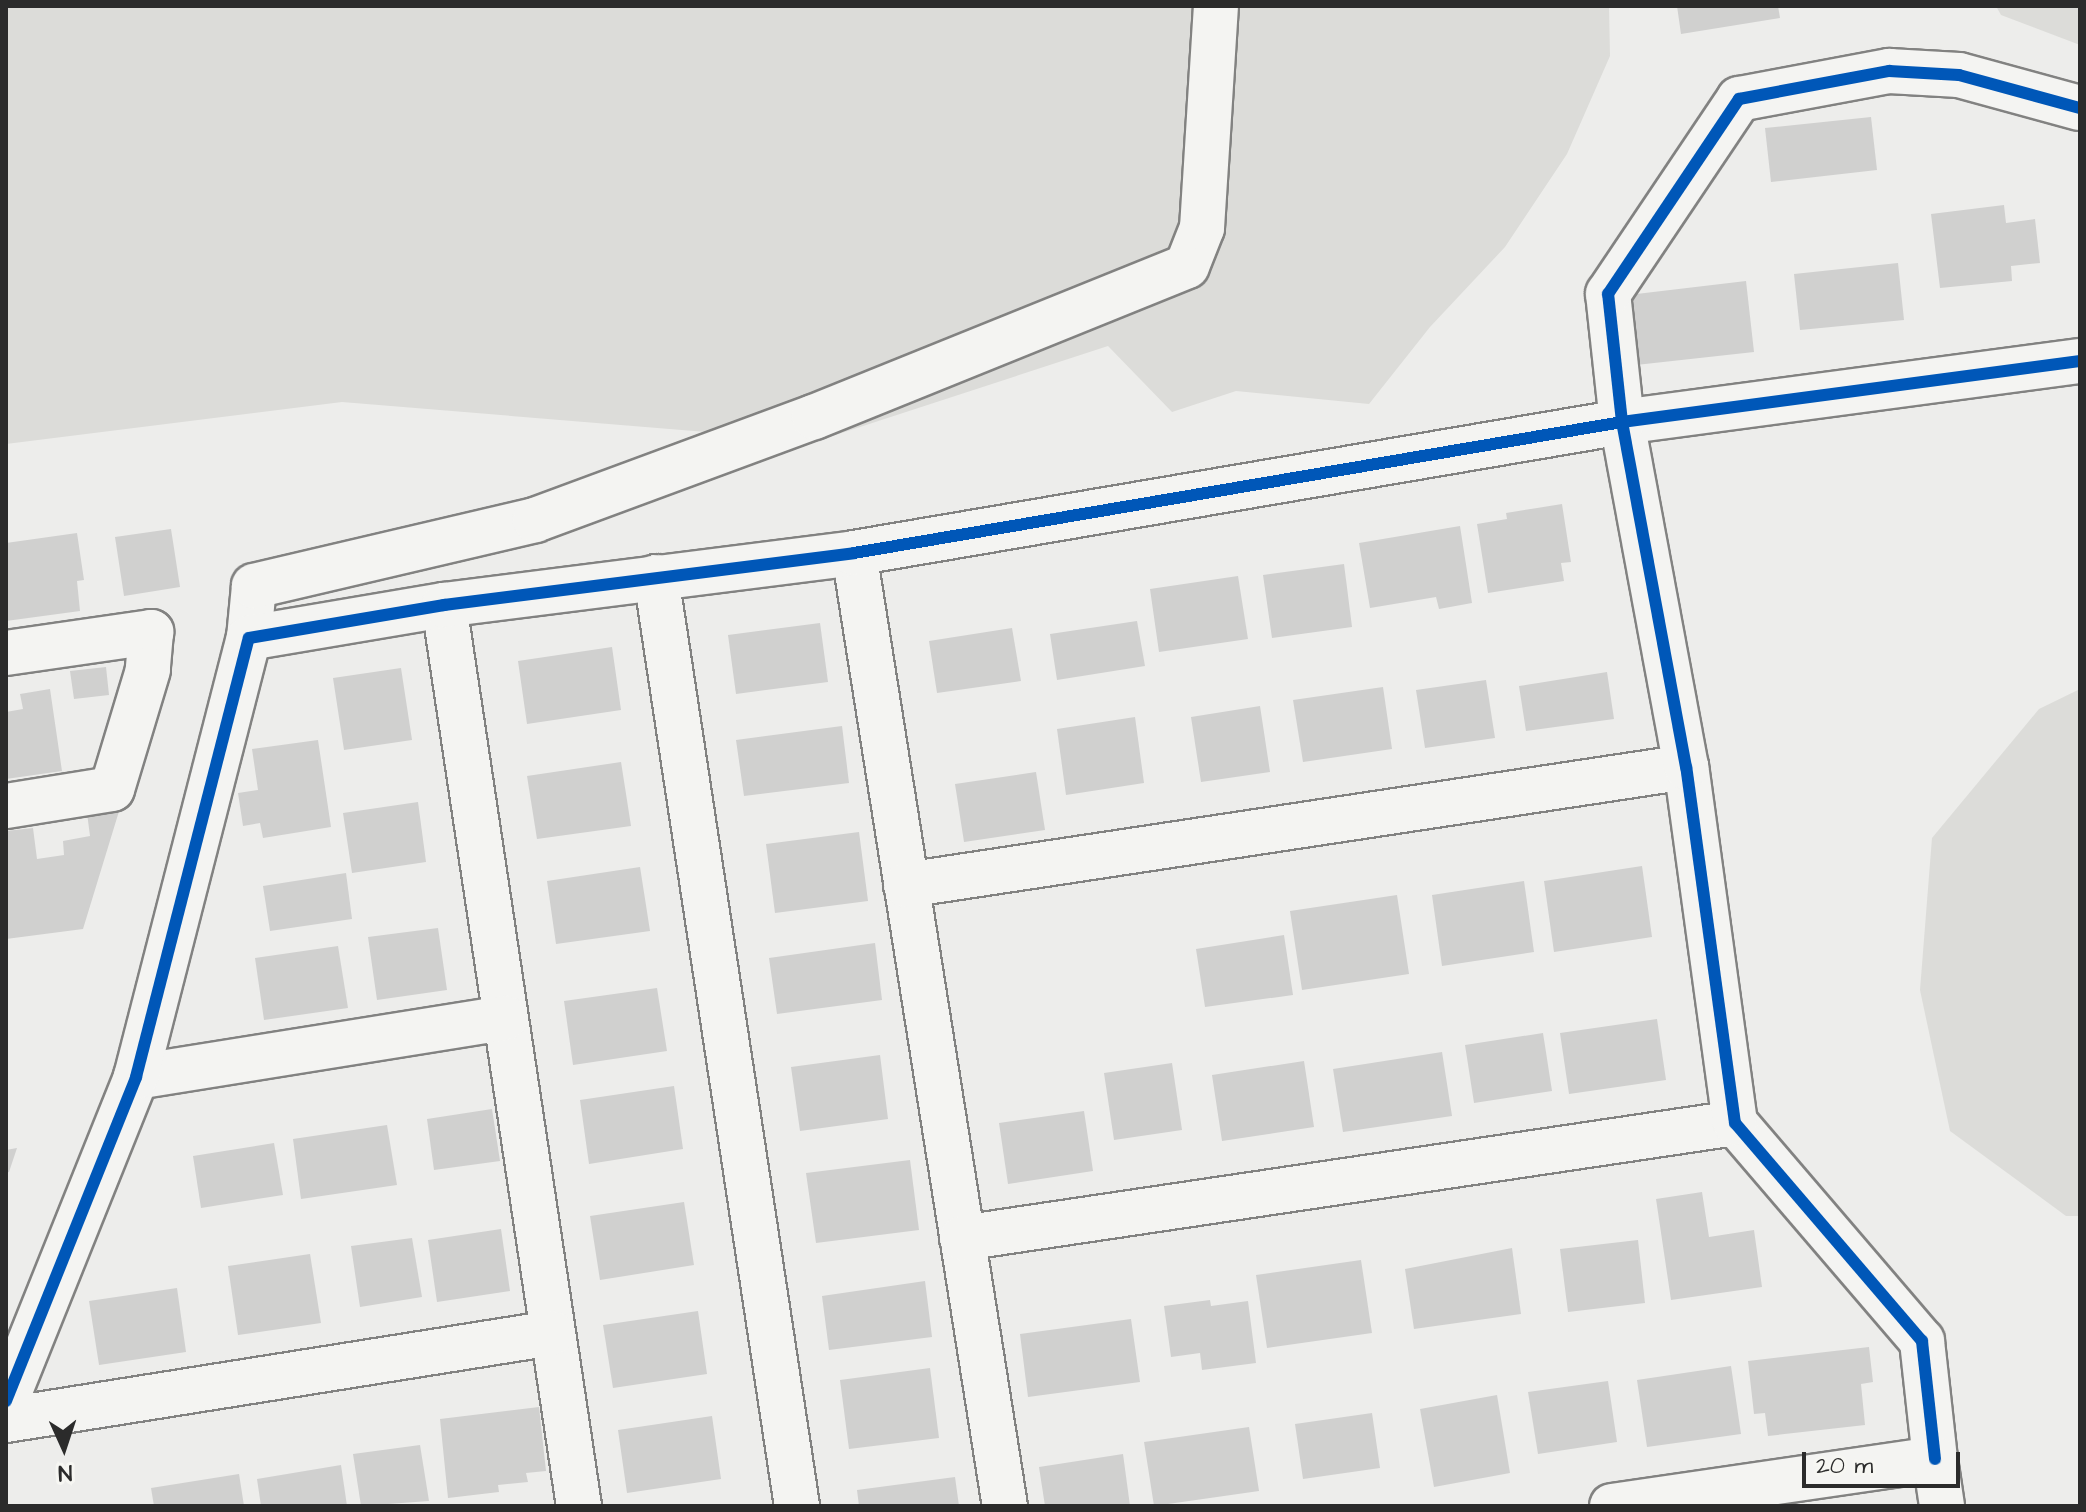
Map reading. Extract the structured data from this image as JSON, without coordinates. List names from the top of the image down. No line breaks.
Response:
{"scale_bar":"20 m","north":"bottom"}
